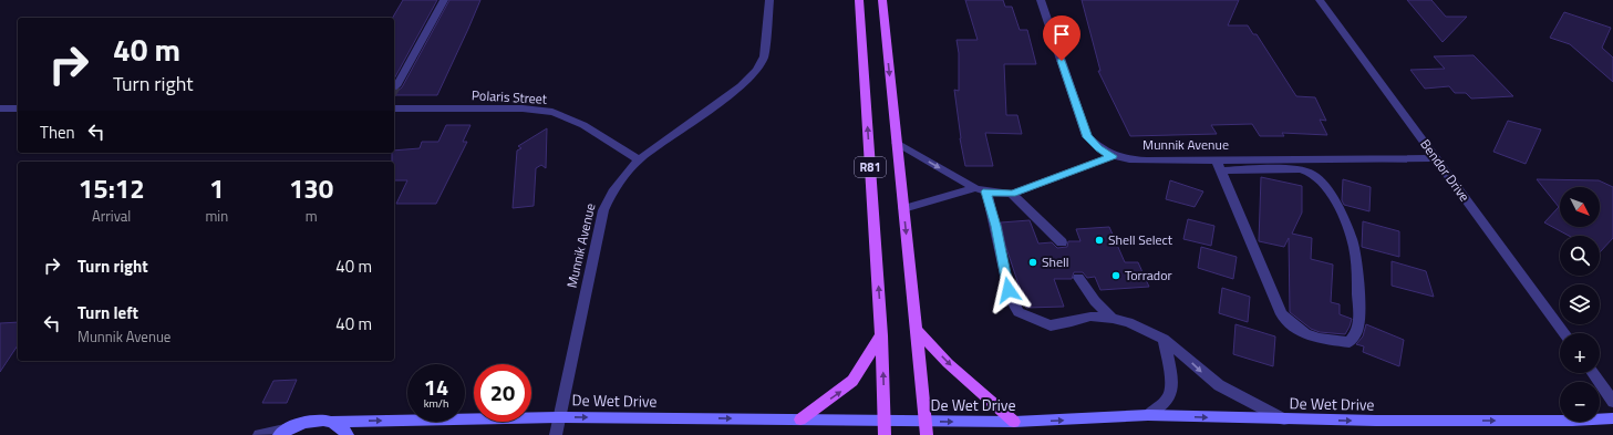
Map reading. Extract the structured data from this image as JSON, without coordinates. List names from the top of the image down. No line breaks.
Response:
{"streets":{"main road":["R81"],"street":["Polaris Street","Munnik Avenue","Bendor Drive","De Wet Drive"]},"crossings":[["Polaris Street","Munnik Avenue"],["Munnik Avenue","Bendor Drive"],["Munnik Avenue","De Wet Drive"],["R81","De Wet Drive"]],"one_way":["De Wet Drive"],"places":["Shell Select","Shell","Torrador"],"north":"bottom right","page":{"turn":["40 m","Turn right"],"then":"Then","eta":["15:12","Arrival","1","min","130","m"],"map_buttons":["+","−"],"list":[{"name":"Turn right","value":"40 m"},{"name":"Turn left","note":"Munnik Avenue","value":"40 m"}],"speed":"14 km/h","limit":"20"}}
